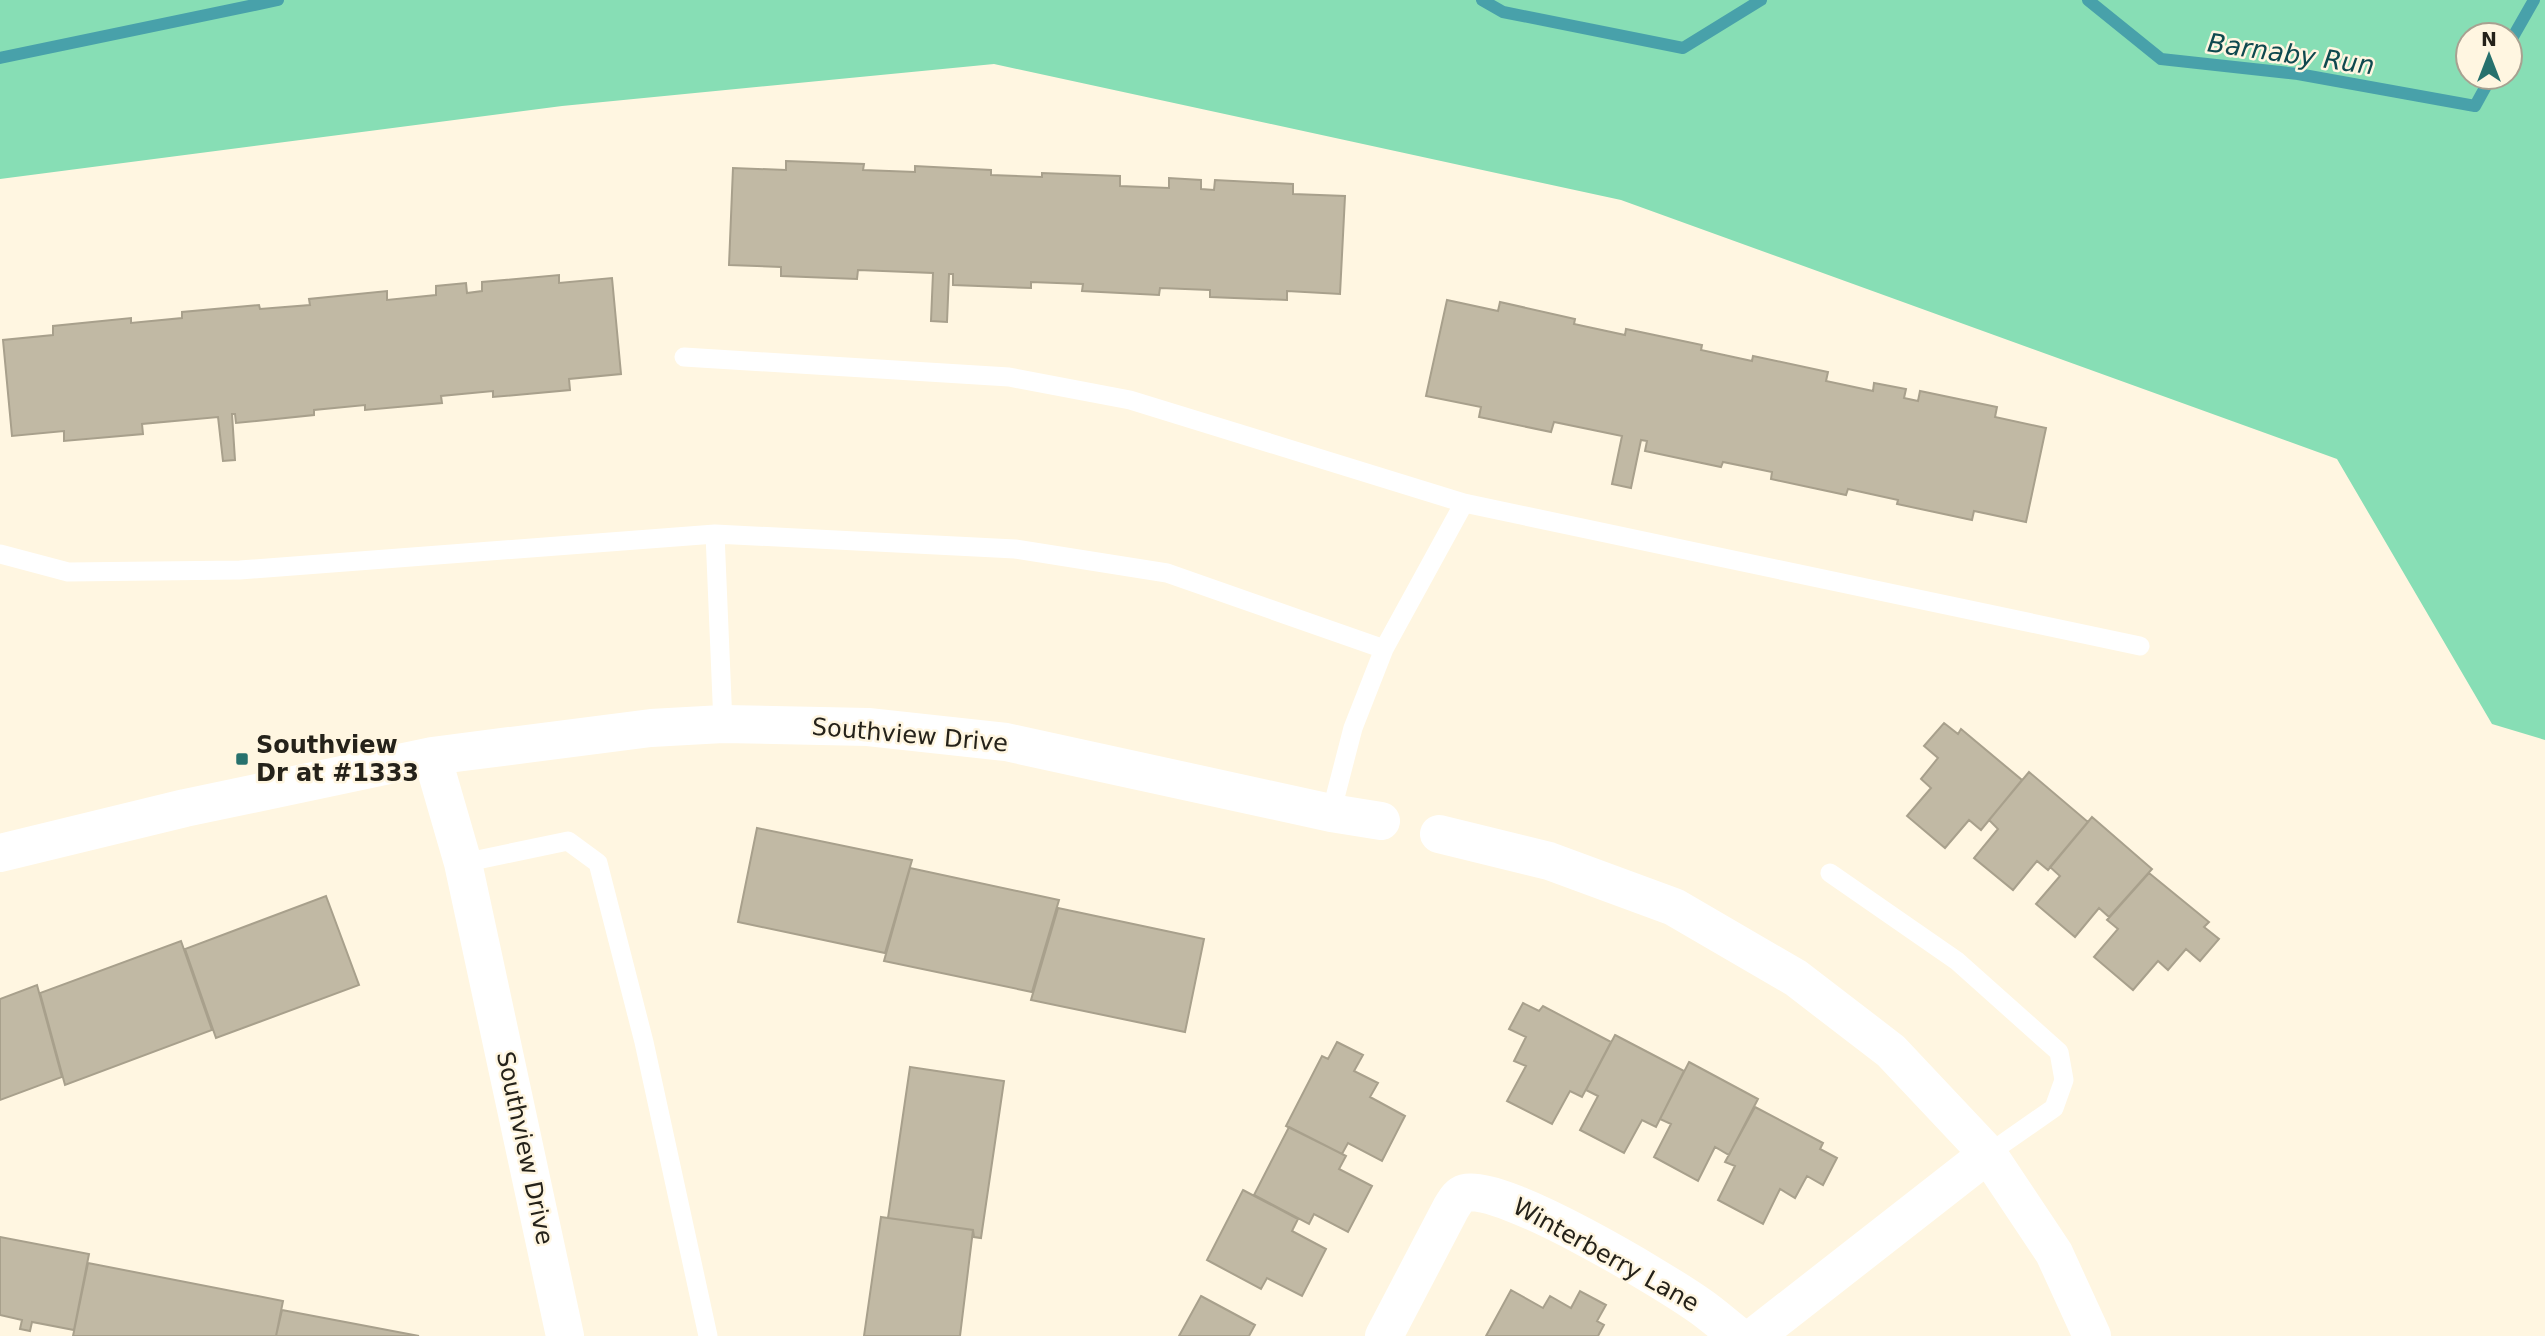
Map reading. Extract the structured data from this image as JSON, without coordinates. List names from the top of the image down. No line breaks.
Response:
{"streets":{"street":["Southview Drive","Winterberry Lane"]},"water":["Barnaby Run"],"places":{"transit":["Southview Dr at #1333"]},"north":"top"}
